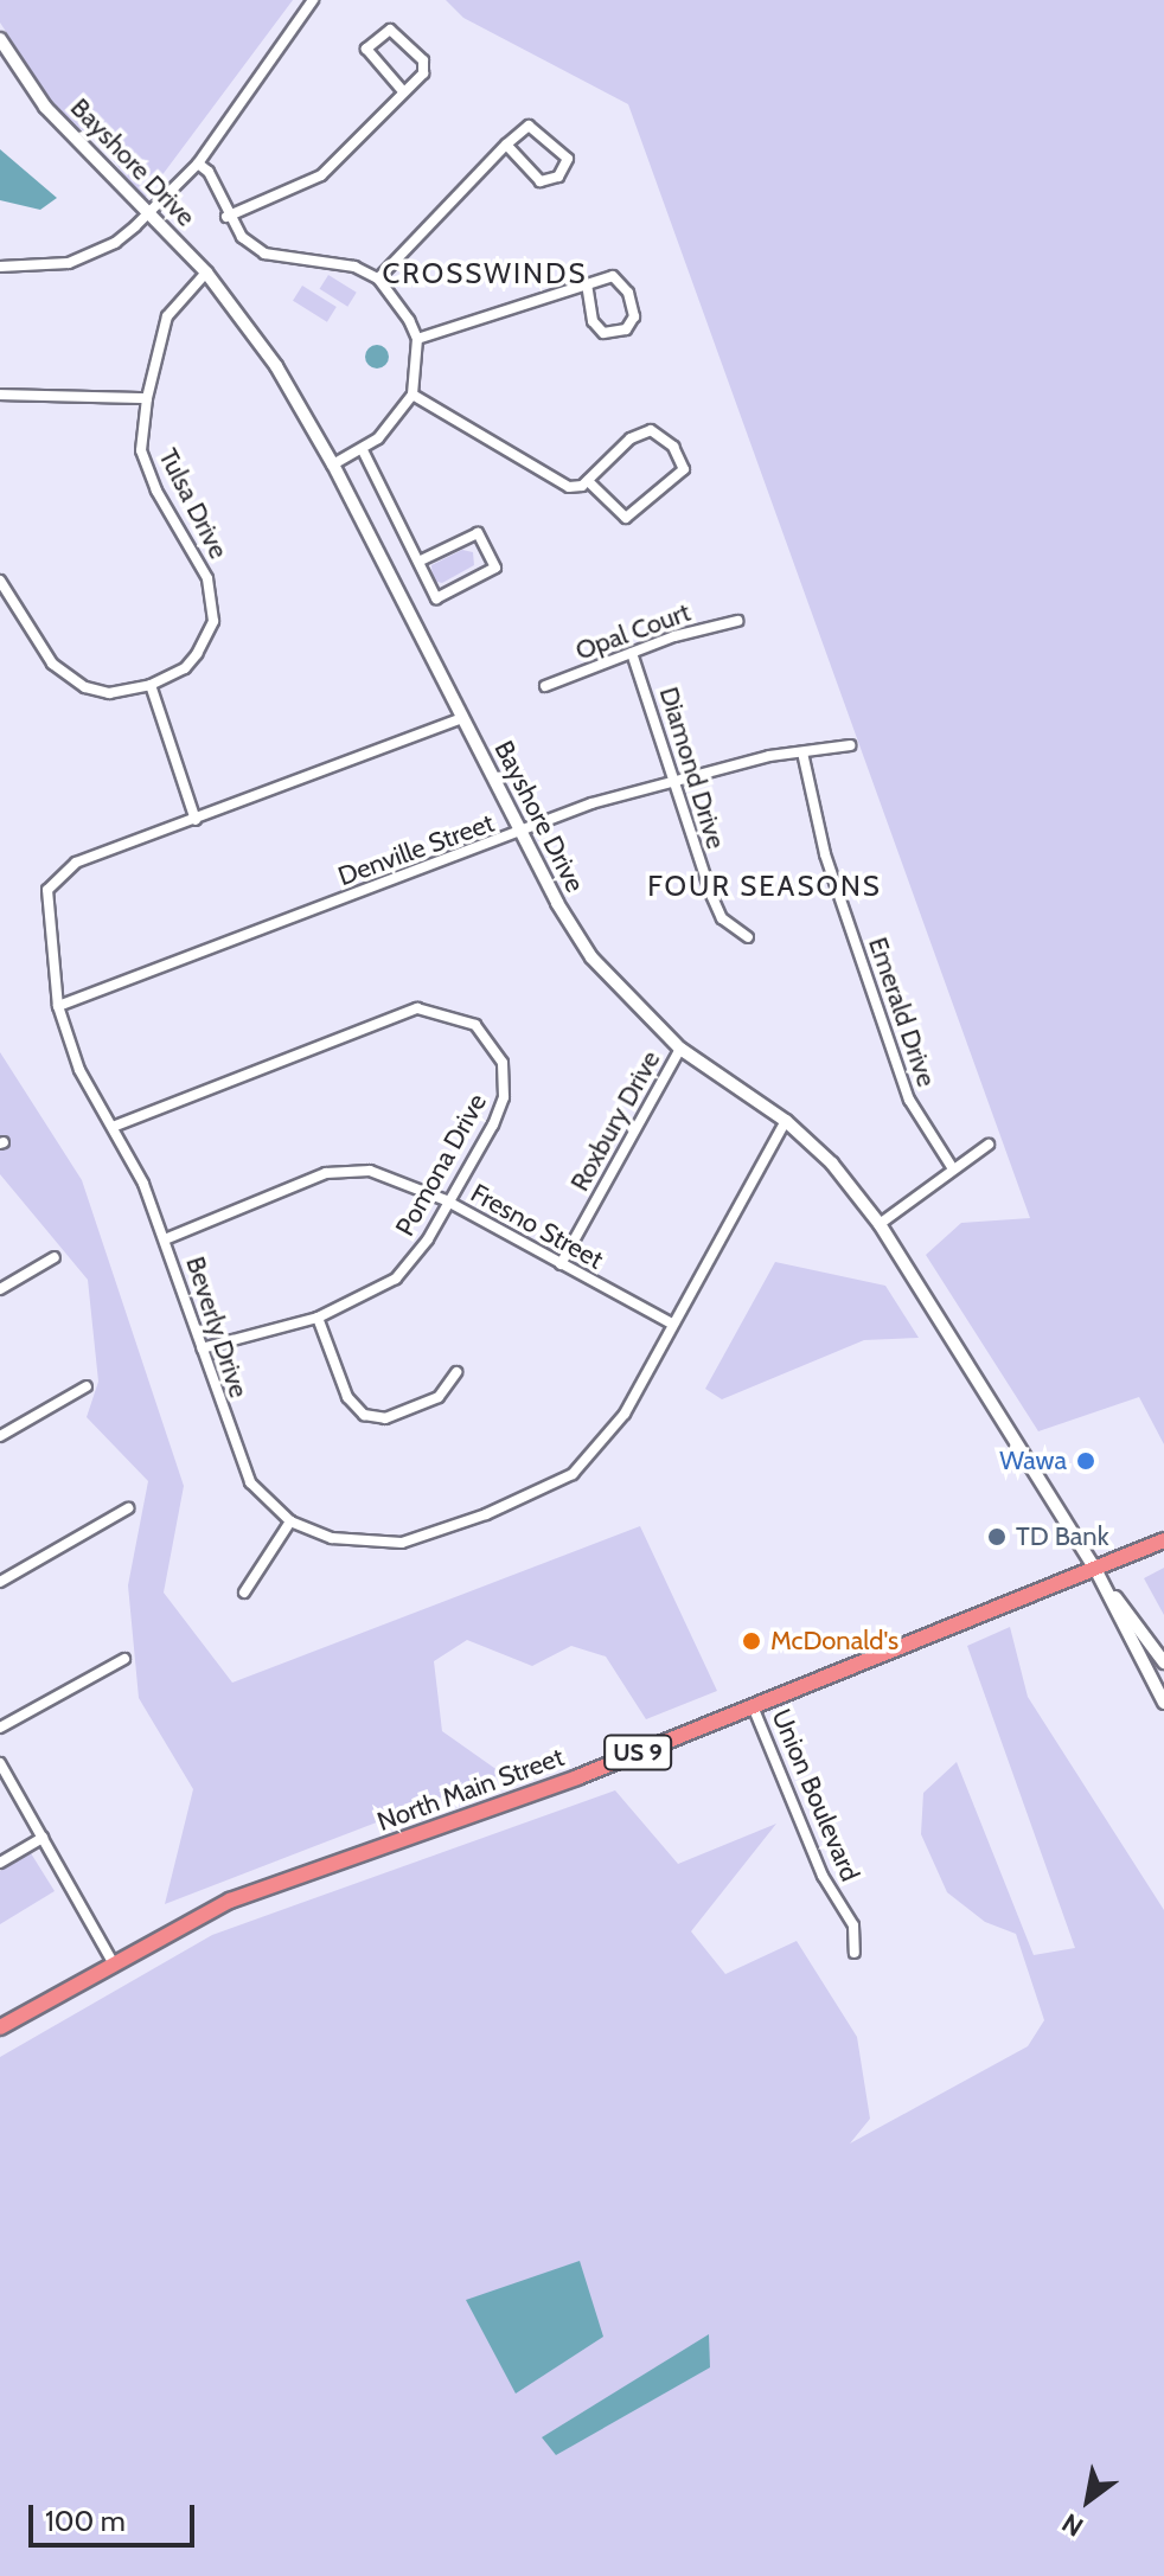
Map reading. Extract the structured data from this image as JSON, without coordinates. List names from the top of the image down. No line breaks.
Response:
{"streets":{"highway":["US 9","North Main Street"],"street":["Bayshore Drive","Tulsa Drive","Opal Court","Diamond Drive","Denville Street","Emerald Drive","Roxbury Drive","Pomona Drive","Fresno Street","Beverly Drive","Union Boulevard"]},"crossings":[["Bayshore Drive","Tulsa Drive"],["Bayshore Drive","Denville Street"],["Bayshore Drive","Roxbury Drive"],["Bayshore Drive","Beverly Drive"],["Bayshore Drive","North Main Street"],["Opal Court","Diamond Drive"],["Diamond Drive","Denville Street"],["Denville Street","Emerald Drive"],["Denville Street","Beverly Drive"],["Roxbury Drive","Fresno Street"],["Pomona Drive","Fresno Street"],["Pomona Drive","Beverly Drive"],["Fresno Street","Beverly Drive"],["US 9","North Main Street"],["North Main Street","Union Boulevard"]],"districts":["CROSSWINDS","FOUR SEASONS"],"places":["Wawa","TD Bank","McDonald's"],"scale_bar":"100 m","north":"bottom left"}
